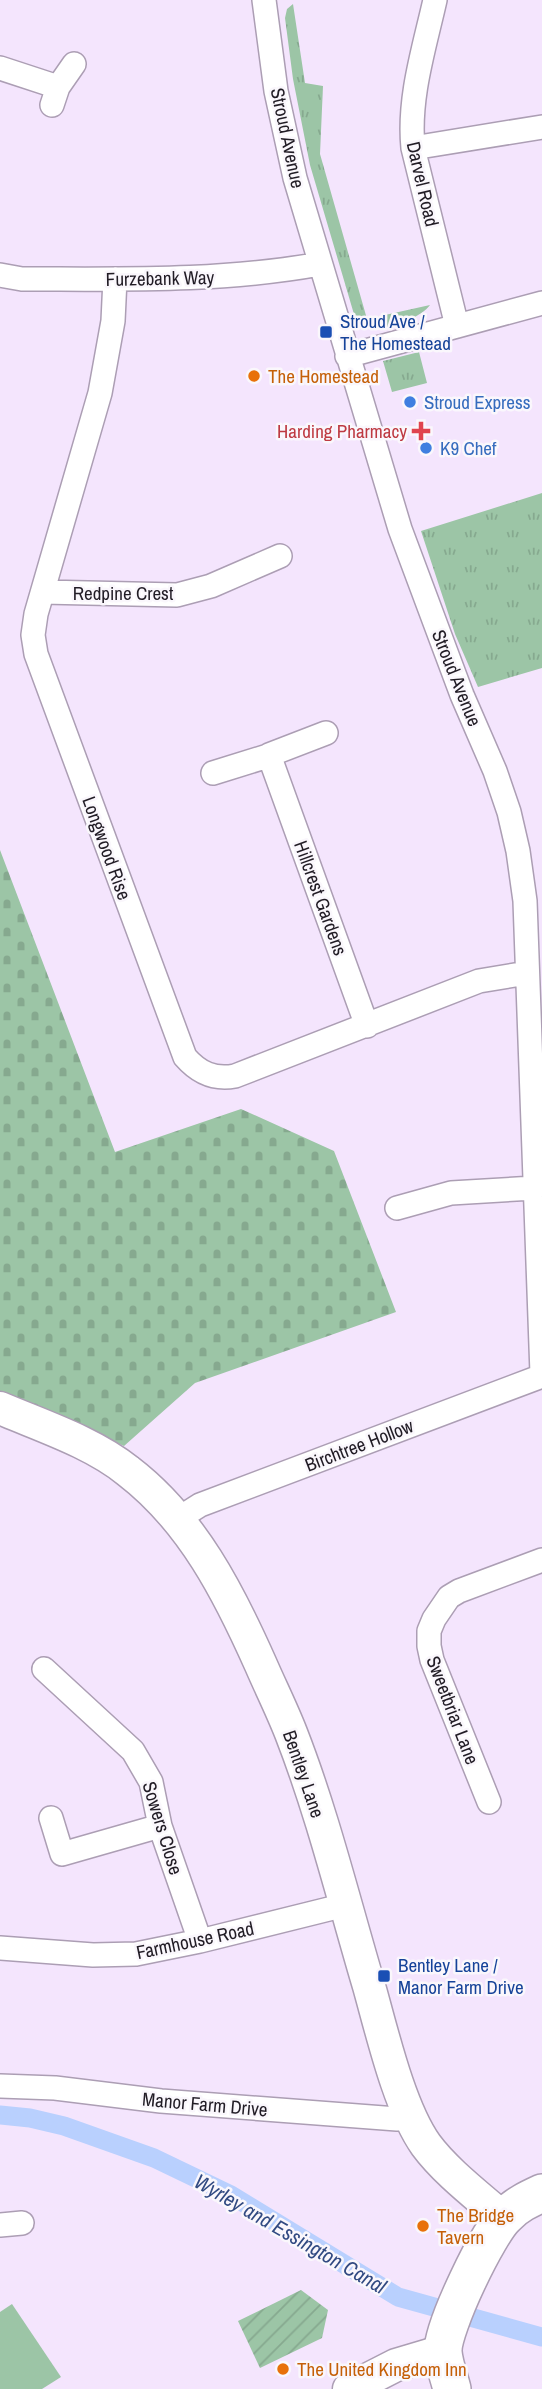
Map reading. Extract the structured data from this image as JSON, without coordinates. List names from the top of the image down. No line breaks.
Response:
{"streets":{"street":["Stroud Avenue","Darvel Road","Furzebank Way","Redpine Crest","Longwood Rise","Hillcrest Gardens","Birchtree Hollow","Sweetbriar Lane","Bentley Lane","Sowers Close","Farmhouse Road","Manor Farm Drive"]},"crossings":[["Stroud Avenue","Furzebank Way"],["Stroud Avenue","Longwood Rise"],["Stroud Avenue","Birchtree Hollow"],["Furzebank Way","Longwood Rise"],["Redpine Crest","Longwood Rise"],["Longwood Rise","Hillcrest Gardens"],["Birchtree Hollow","Bentley Lane"],["Bentley Lane","Farmhouse Road"],["Bentley Lane","Manor Farm Drive"],["Sowers Close","Farmhouse Road"]],"water":["Wyrley and Essington Canal"],"places":{"transit":["Stroud Ave / The Homestead","Bentley Lane / Manor Farm Drive"],"other":["The Homestead","Stroud Express","K9 Chef","The Bridge Tavern","The United Kingdom Inn"],"health":["Harding Pharmacy"]}}
